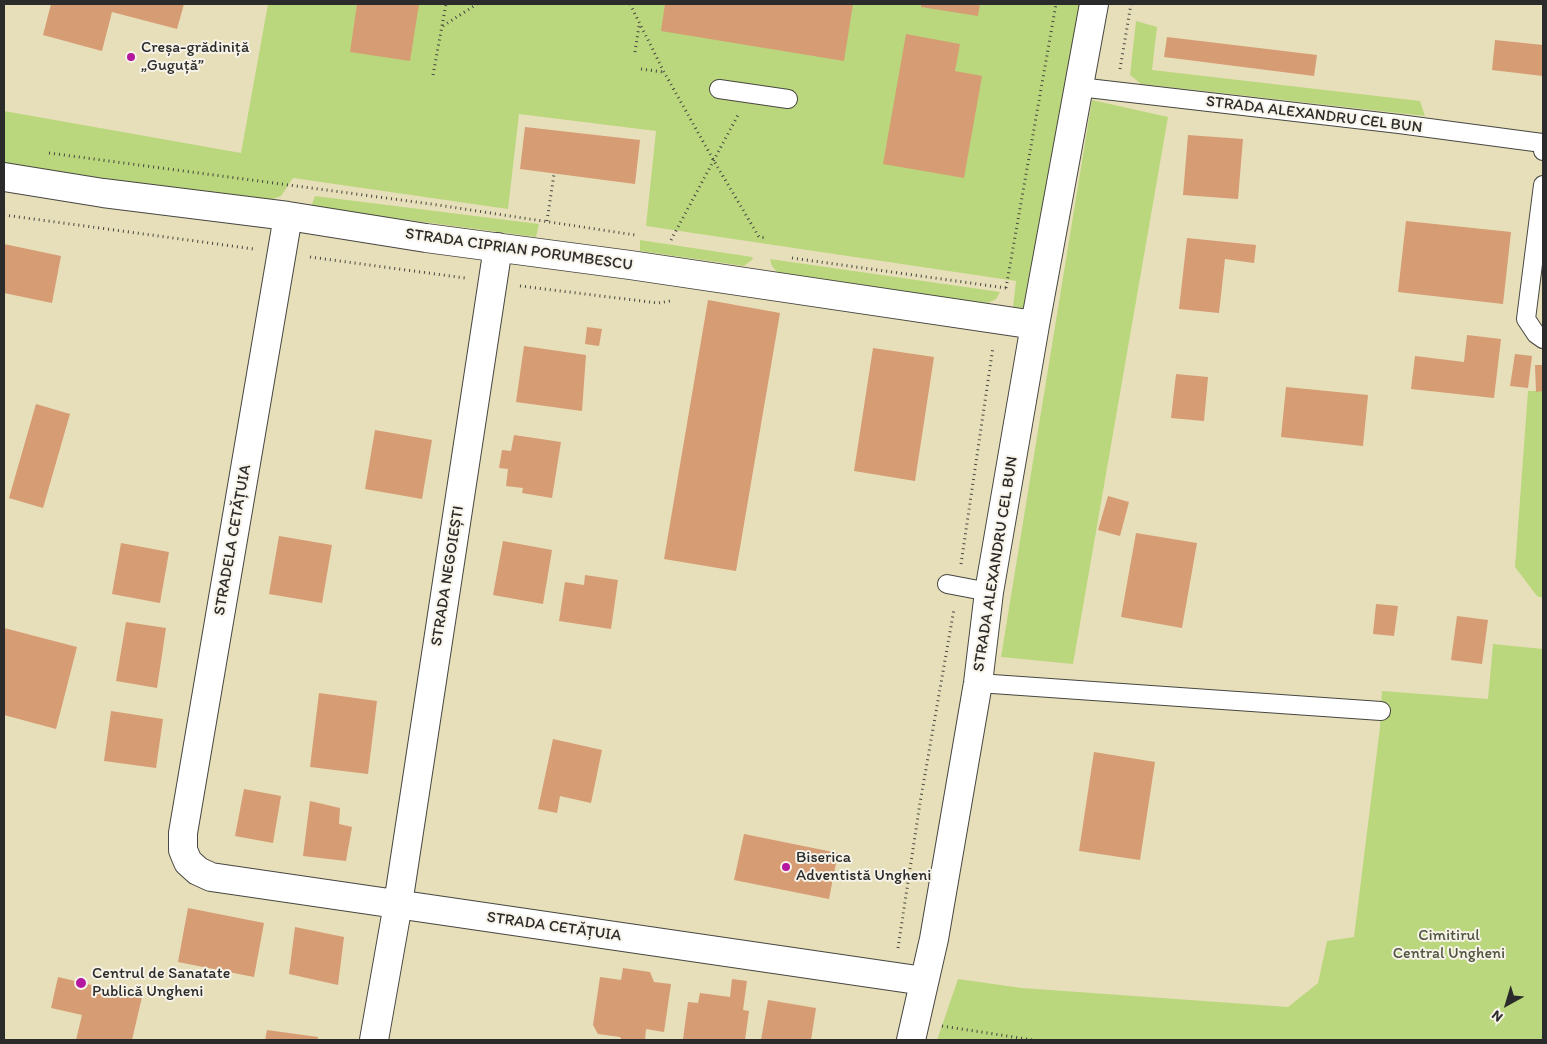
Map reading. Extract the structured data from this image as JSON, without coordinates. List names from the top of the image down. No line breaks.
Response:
{"streets":{"street":["STRADA ALEXANDRU CEL BUN","STRADA CIPRIAN PORUMBESCU","STRADELA CETĂȚUIA","STRADA NEGOIEȘTI","STRADA CETĂȚUIA"]},"crossings":[["STRADA ALEXANDRU CEL BUN","STRADA CIPRIAN PORUMBESCU"],["STRADA ALEXANDRU CEL BUN","STRADA CETĂȚUIA"],["STRADA CIPRIAN PORUMBESCU","STRADELA CETĂȚUIA"],["STRADA CIPRIAN PORUMBESCU","STRADA NEGOIEȘTI"],["STRADELA CETĂȚUIA","STRADA CETĂȚUIA"],["STRADA NEGOIEȘTI","STRADA CETĂȚUIA"]],"parks":["Cimitirul Central Ungheni"],"places":["Creșa-grădiniță „Guguță”","Biserica Adventistă Ungheni","Centrul de Sanatate Publică Ungheni"],"north":"bottom left"}
